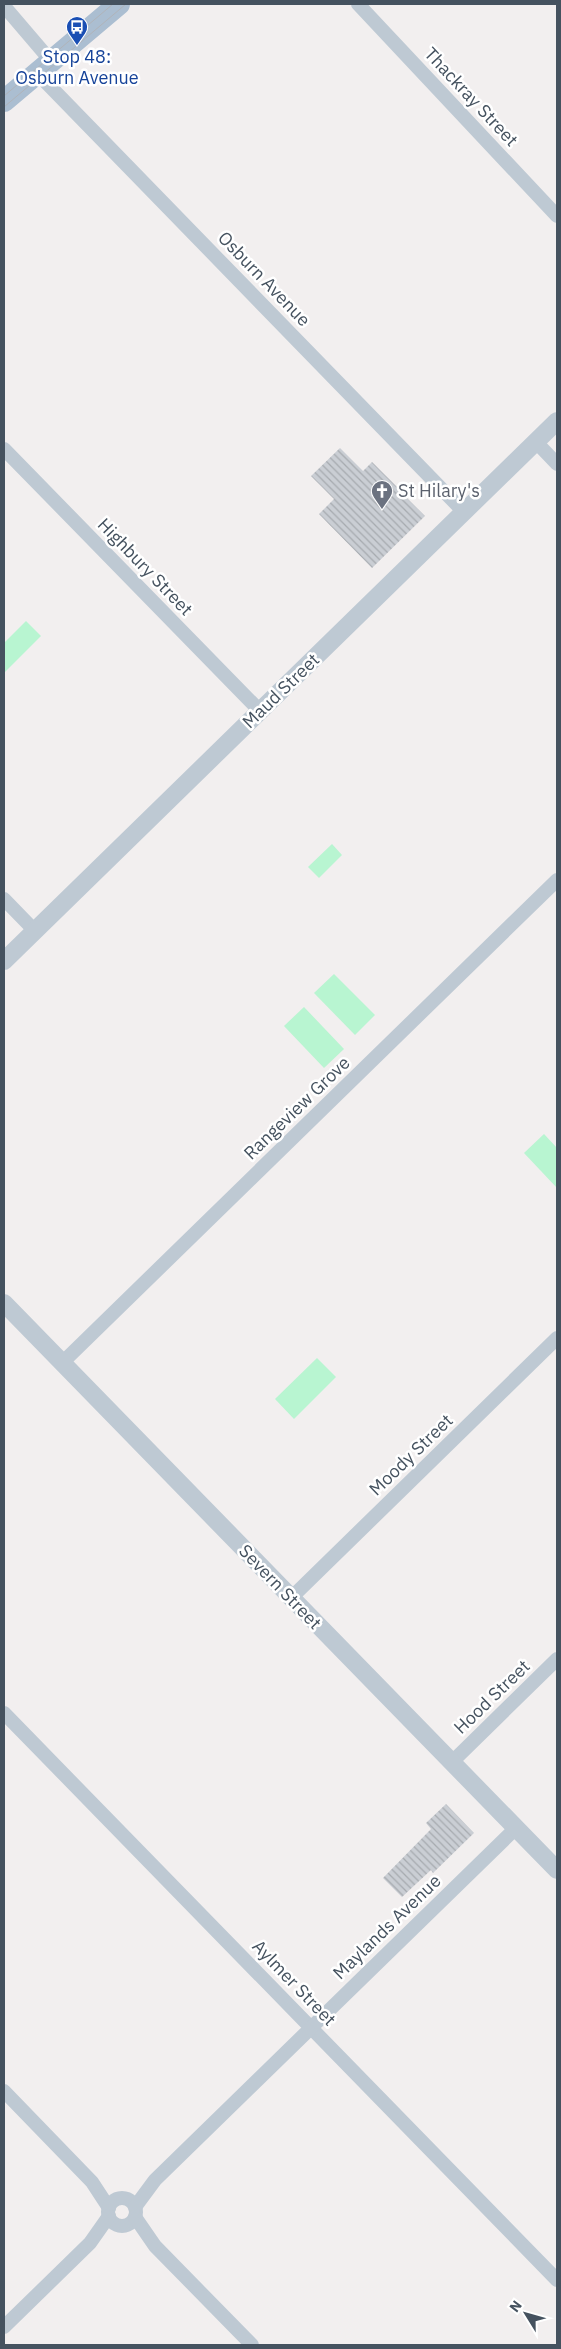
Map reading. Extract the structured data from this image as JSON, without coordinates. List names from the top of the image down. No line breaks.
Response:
{"streets":{"street":["Thackray Street","Osburn Avenue","Highbury Street","Maud Street","Rangeview Grove","Moody Street","Severn Street","Hood Street","Maylands Avenue","Aylmer Street"]},"crossings":[["Osburn Avenue","Maud Street"],["Highbury Street","Maud Street"],["Rangeview Grove","Severn Street"],["Moody Street","Severn Street"],["Severn Street","Hood Street"],["Severn Street","Maylands Avenue"],["Maylands Avenue","Aylmer Street"]],"places":{"bus stop":["Stop 48: Osburn Avenue"],"church":["St Hilary's"]},"north":"top left"}
